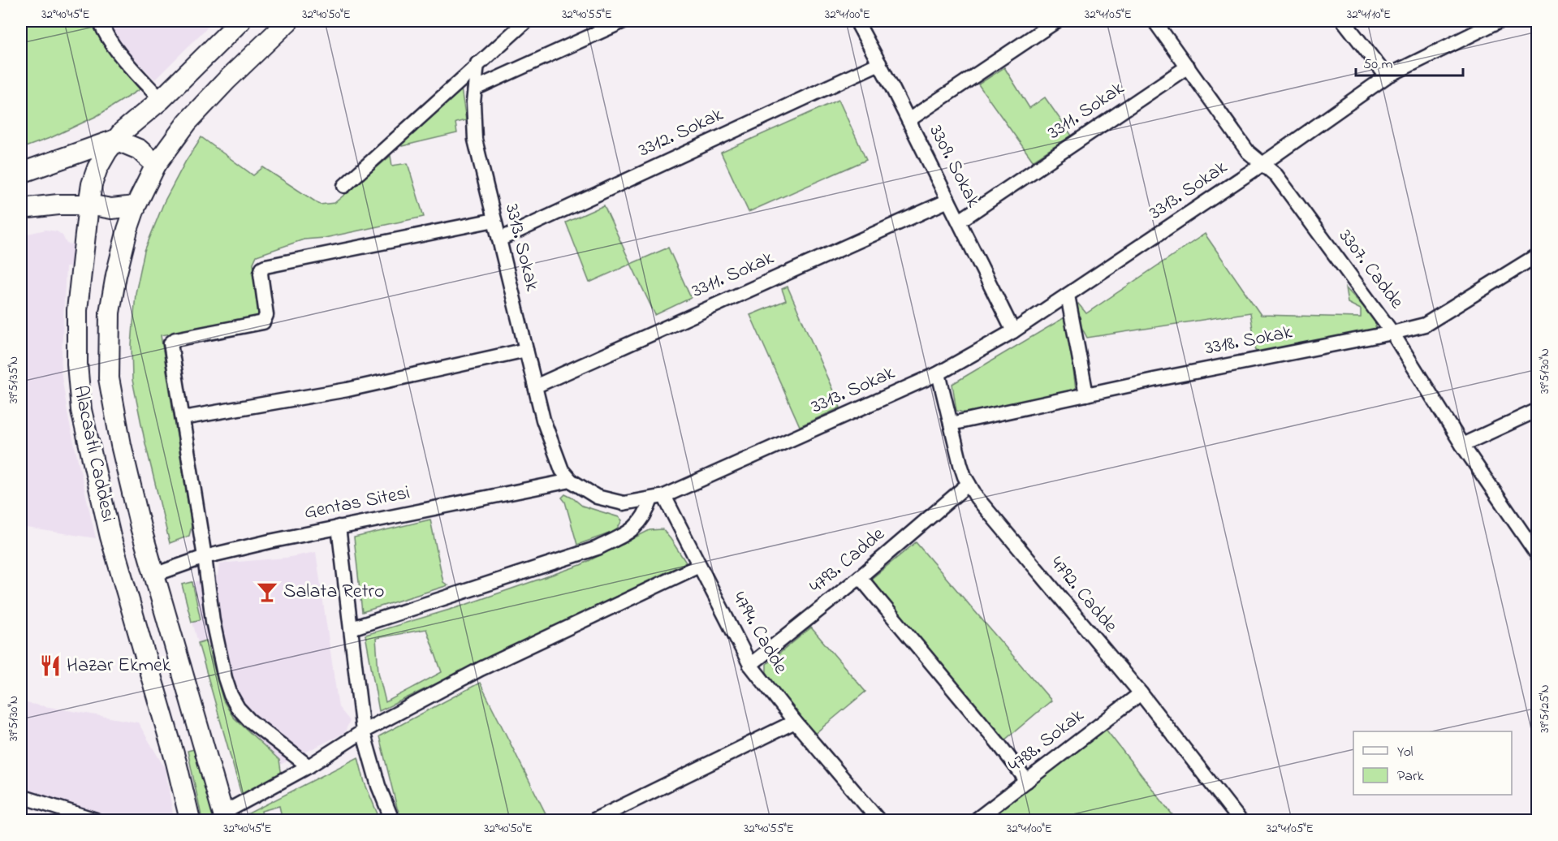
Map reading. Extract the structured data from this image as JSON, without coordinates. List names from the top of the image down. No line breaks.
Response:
{"streets":{"main road":["Alacaatlı Caddesi"],"street":["3311. Sokak","3312. Sokak","3309. Sokak","3313. Sokak","3307. Cadde","3318. Sokak","Gentas Sitesi","4793. Cadde","4792. Cadde","4794. Cadde","4788. Sokak"]},"crossings":[["3311. Sokak","3309. Sokak"],["3311. Sokak","3313. Sokak"],["3311. Sokak","3307. Cadde"],["3312. Sokak","3309. Sokak"],["3312. Sokak","3313. Sokak"],["3309. Sokak","3313. Sokak"],["3313. Sokak","3307. Cadde"],["3313. Sokak","Gentas Sitesi"],["3313. Sokak","4792. Cadde"],["3313. Sokak","4794. Cadde"],["3307. Cadde","3318. Sokak"],["3318. Sokak","4792. Cadde"],["Alacaatlı Caddesi","Gentas Sitesi"],["4793. Cadde","4792. Cadde"],["4793. Cadde","4794. Cadde"],["4792. Cadde","4788. Sokak"]],"places":{"bar":["Salata Retro"],"restaurant":["Hazar Ekmek"]},"legend":["Yol","Park"],"scale_bar":"50 m","coordinates":["32°40'45\"E","32°40'50\"E","32°40'55\"E","32°41'00\"E","32°41'05\"E","32°41'10\"E","39°51'30\"N","39°51'35\"N","39°51'25\"N"]}
